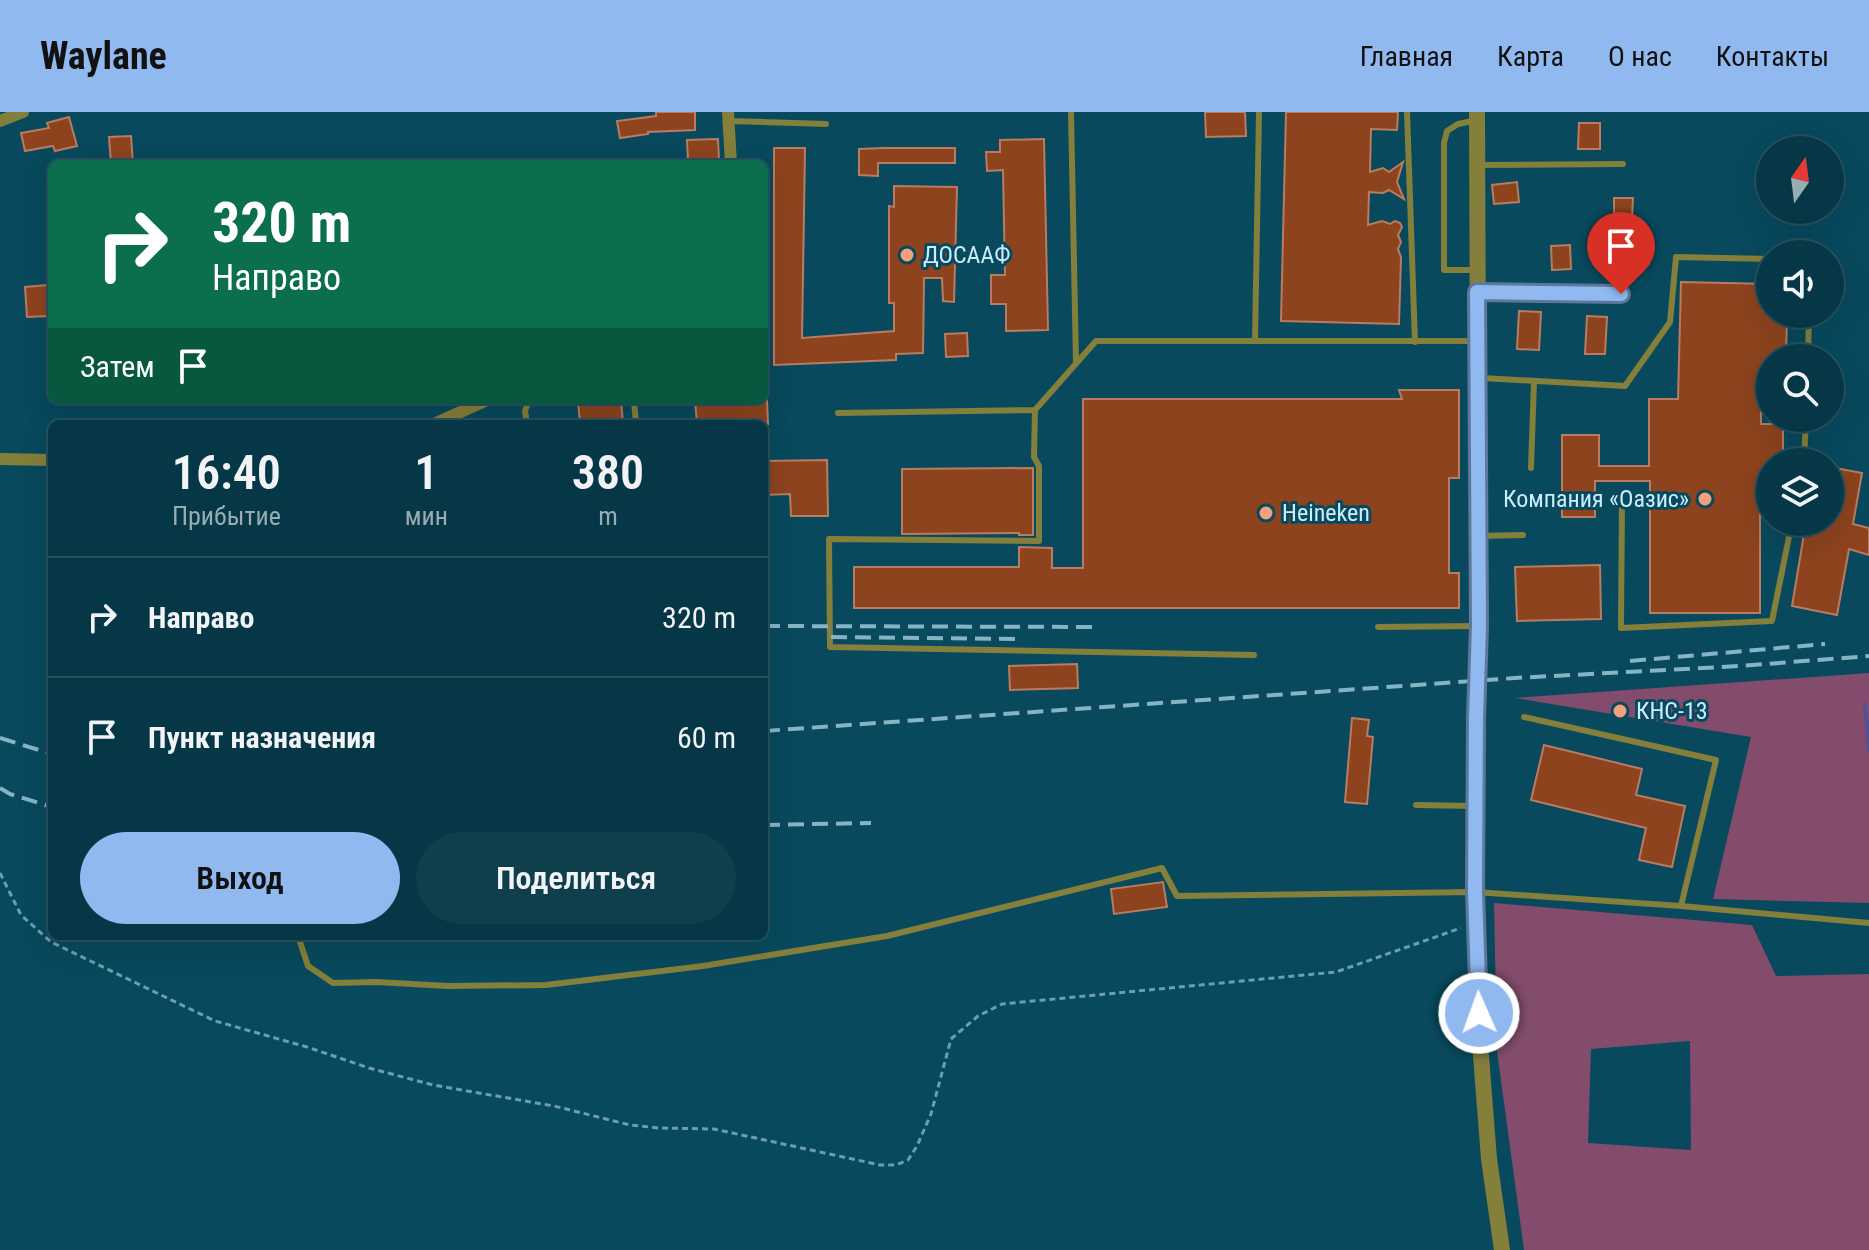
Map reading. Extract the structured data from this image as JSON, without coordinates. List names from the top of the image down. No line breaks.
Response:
{"places":["ДОСААФ","Компания «Оазис»","Heineken","КНС-13"],"north":"top","page":{"header":"Waylane","nav":["Главная","Карта","О нас","Контакты"],"turn":["320 m","Направо"],"then":"Затем","eta":["16:40","Прибытие","1","мин","380","m"],"list":[{"name":"Направо","value":"320 m"},{"name":"Пункт назначения","value":"60 m"}],"buttons":["Выход","Поделиться"]}}
